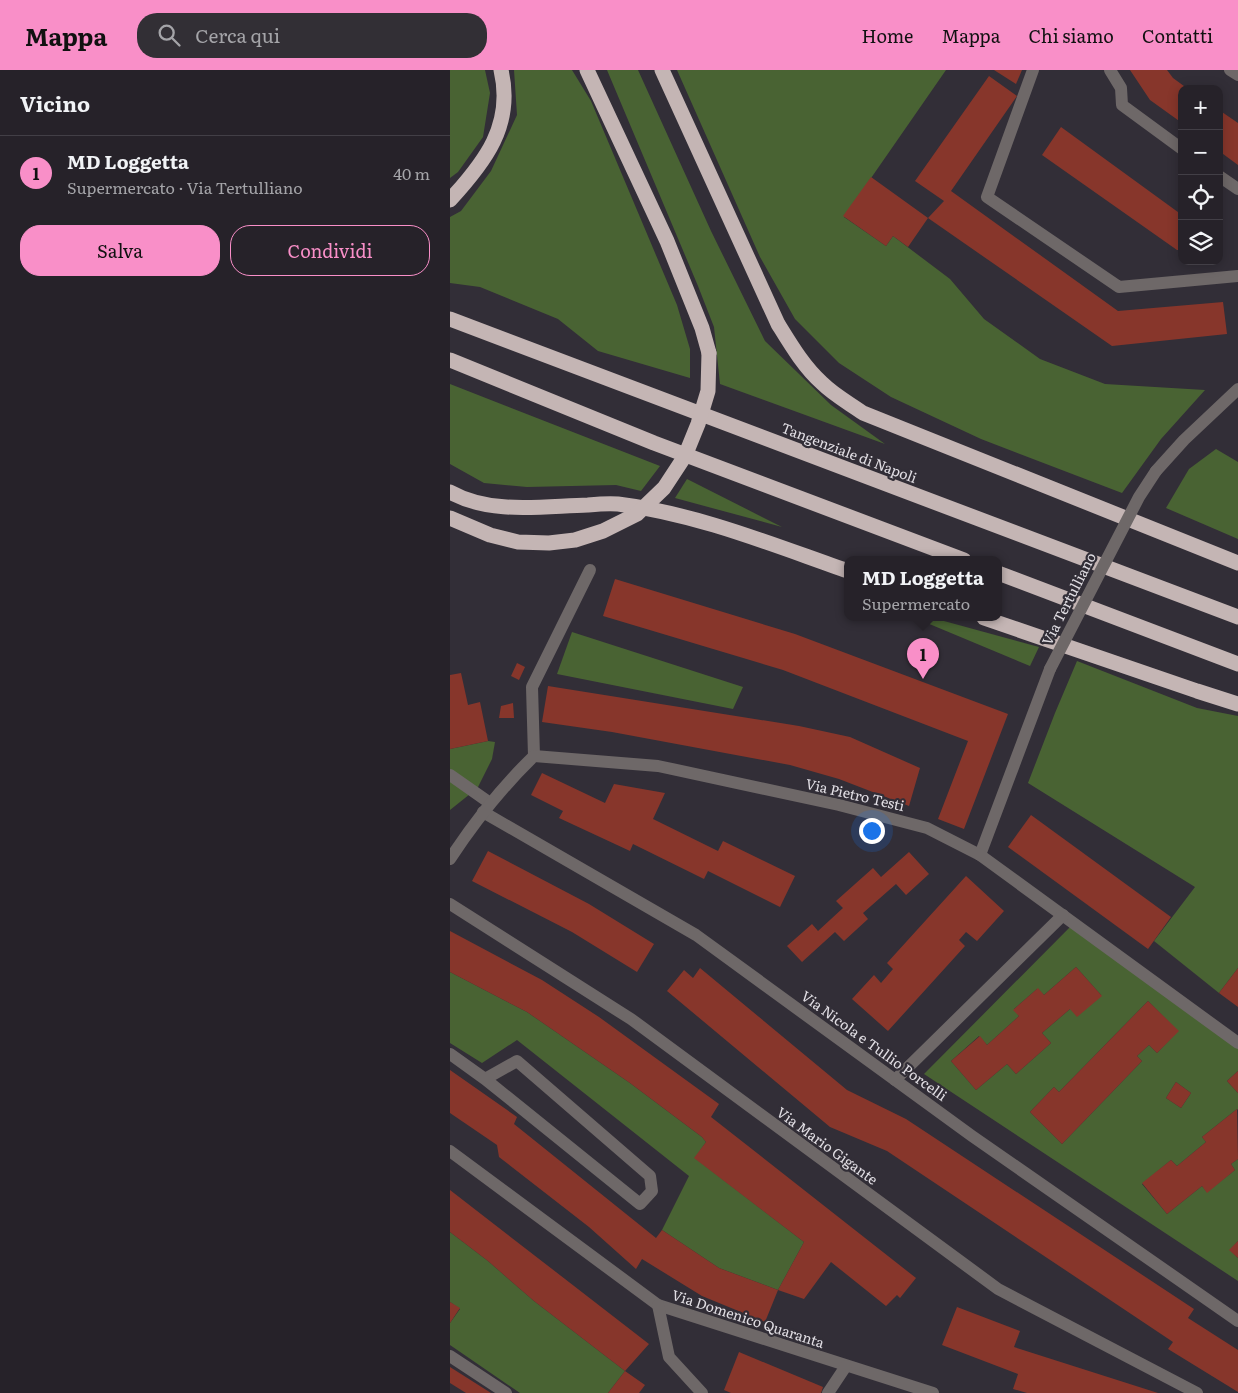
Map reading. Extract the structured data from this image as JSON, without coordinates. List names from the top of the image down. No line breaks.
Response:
{"streets":{"highway":["Tangenziale di Napoli"],"street":["Via Tertulliano","Via Pietro Testi","Via Nicola e Tullio Porcelli","Via Mario Gigante","Via Domenico Quaranta"]},"crossings":[["Via Tertulliano","Via Pietro Testi"]],"page":{"header":"Mappa","search":"Cerca qui","nav":["Home","Mappa","Chi siamo","Contatti"],"heading":"Vicino","map_buttons":["+","−"],"list":[{"mark":"1","name":"MD Loggetta","note":"Supermercato · Via Tertulliano","value":"40 m"}],"buttons":["Salva","Condividi"],"popup":["MD Loggetta","Supermercato"],"pins":"1"}}
